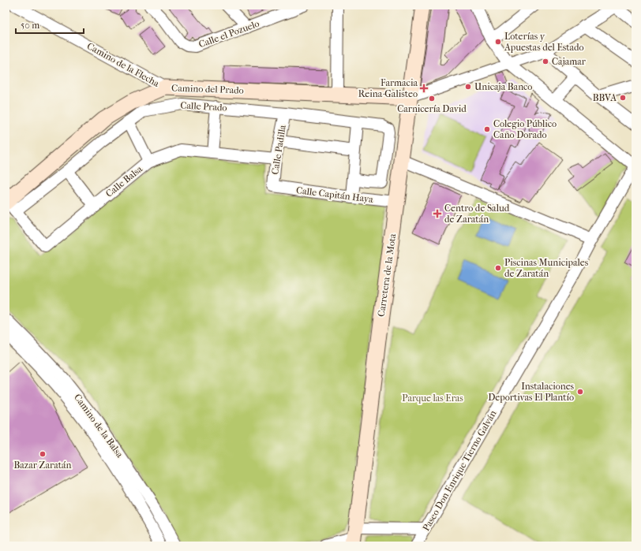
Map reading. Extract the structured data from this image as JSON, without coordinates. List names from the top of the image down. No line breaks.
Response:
{"streets":{"main road":["Camino del Prado","Carretera de la Mota"],"street":["Calle el Pozuelo","Camino de la Flecha","Calle Prado","Calle Padilla","Calle Balsa","Calle Capitán Haya","Camino de la Balsa","Paseo Don Enrique Tierno Galván"]},"crossings":[["Camino de la Flecha","Camino del Prado"],["Camino del Prado","Calle Prado"],["Camino del Prado","Calle Balsa"],["Camino del Prado","Carretera de la Mota"],["Calle Prado","Calle Padilla"],["Calle Prado","Calle Balsa"],["Calle Padilla","Calle Balsa"],["Calle Padilla","Calle Capitán Haya"],["Calle Capitán Haya","Carretera de la Mota"]],"parks":["Parque las Eras"],"places":{"other":["Loterías y Apuestas del Estado","Cajamar","Unicaja Banco","BBVA","Carnicería David","Colegio Público Caño Dorado","Piscinas Municipales de Zaratán","Instalaciones Deportivas El Plantío","Bazar Zaratán"],"health":["Farmacia Reina-Galisteo","Centro de Salud de Zaratán"]},"scale_bar":"50 m"}
